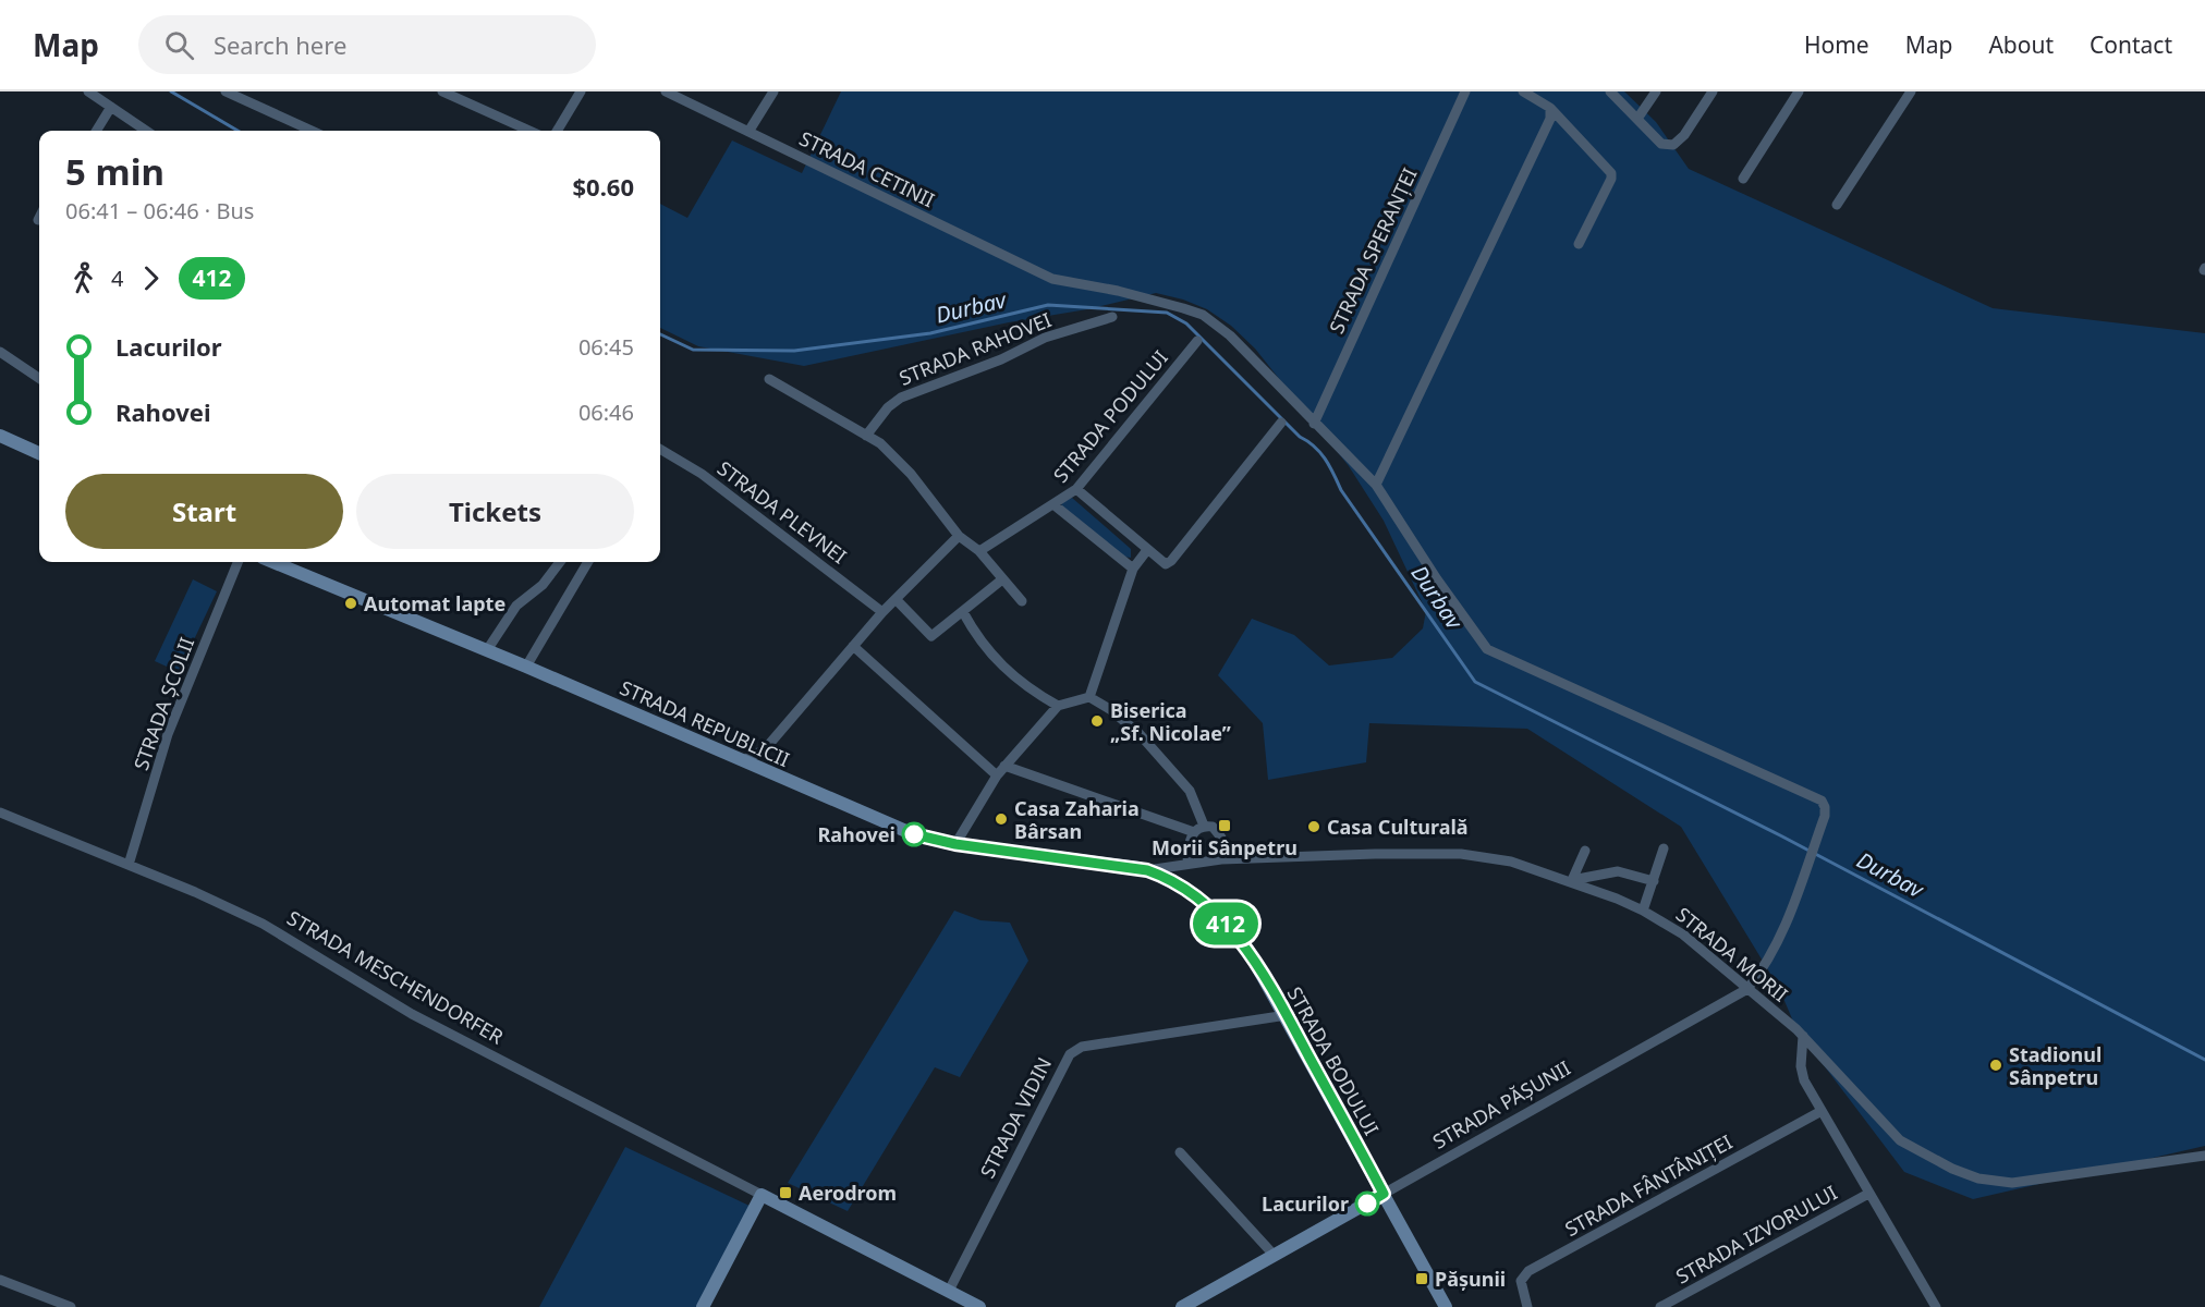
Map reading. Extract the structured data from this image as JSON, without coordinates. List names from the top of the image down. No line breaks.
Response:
{"streets":{"main road":["STRADA REPUBLICII","STRADA MESCHENDORFER","STRADA BODULUI","STRADA PĂȘUNII"],"street":["STRADA CETINII","STRADA SPERANȚEI","STRADA RAHOVEI","STRADA PODULUI","STRADA PLEVNEI","STRADA ȘCOLII","STRADA MORII","STRADA VIDIN","STRADA FÂNTÂNIȚEI","STRADA IZVORULUI"]},"crossings":[["STRADA CETINII","STRADA SPERANȚEI"],["STRADA CETINII","STRADA MORII"],["STRADA CETINII","STRADA PĂȘUNII"],["STRADA ȘCOLII","STRADA MESCHENDORFER"],["STRADA REPUBLICII","STRADA MORII"],["STRADA REPUBLICII","STRADA BODULUI"],["STRADA MORII","STRADA BODULUI"],["STRADA MORII","STRADA PĂȘUNII"],["STRADA MESCHENDORFER","STRADA VIDIN"],["STRADA BODULUI","STRADA PĂȘUNII"],["STRADA BODULUI","STRADA VIDIN"]],"water":["Durbav"],"places":{"other":["Automat lapte","Biserica „Sf. Nicolae”","Casa Zaharia Bârsan","Casa Culturală","Rahovei","Stadionul Sânpetru","Lacurilor"],"transit":["Morii Sânpetru","Aerodrom","Pășunii"]},"lines":["bus line 412"],"page":{"header":"Map","search":"Search here","nav":["Home","Map","About","Contact"],"on_map":"412","heading":["5 min","06:41 – 06:46 · Bus","$0.60"],"legs":["4","412"],"list":[{"name":"Lacurilor","value":"06:45"},{"name":"Rahovei","value":"06:46"}],"buttons":["Start","Tickets"]}}
